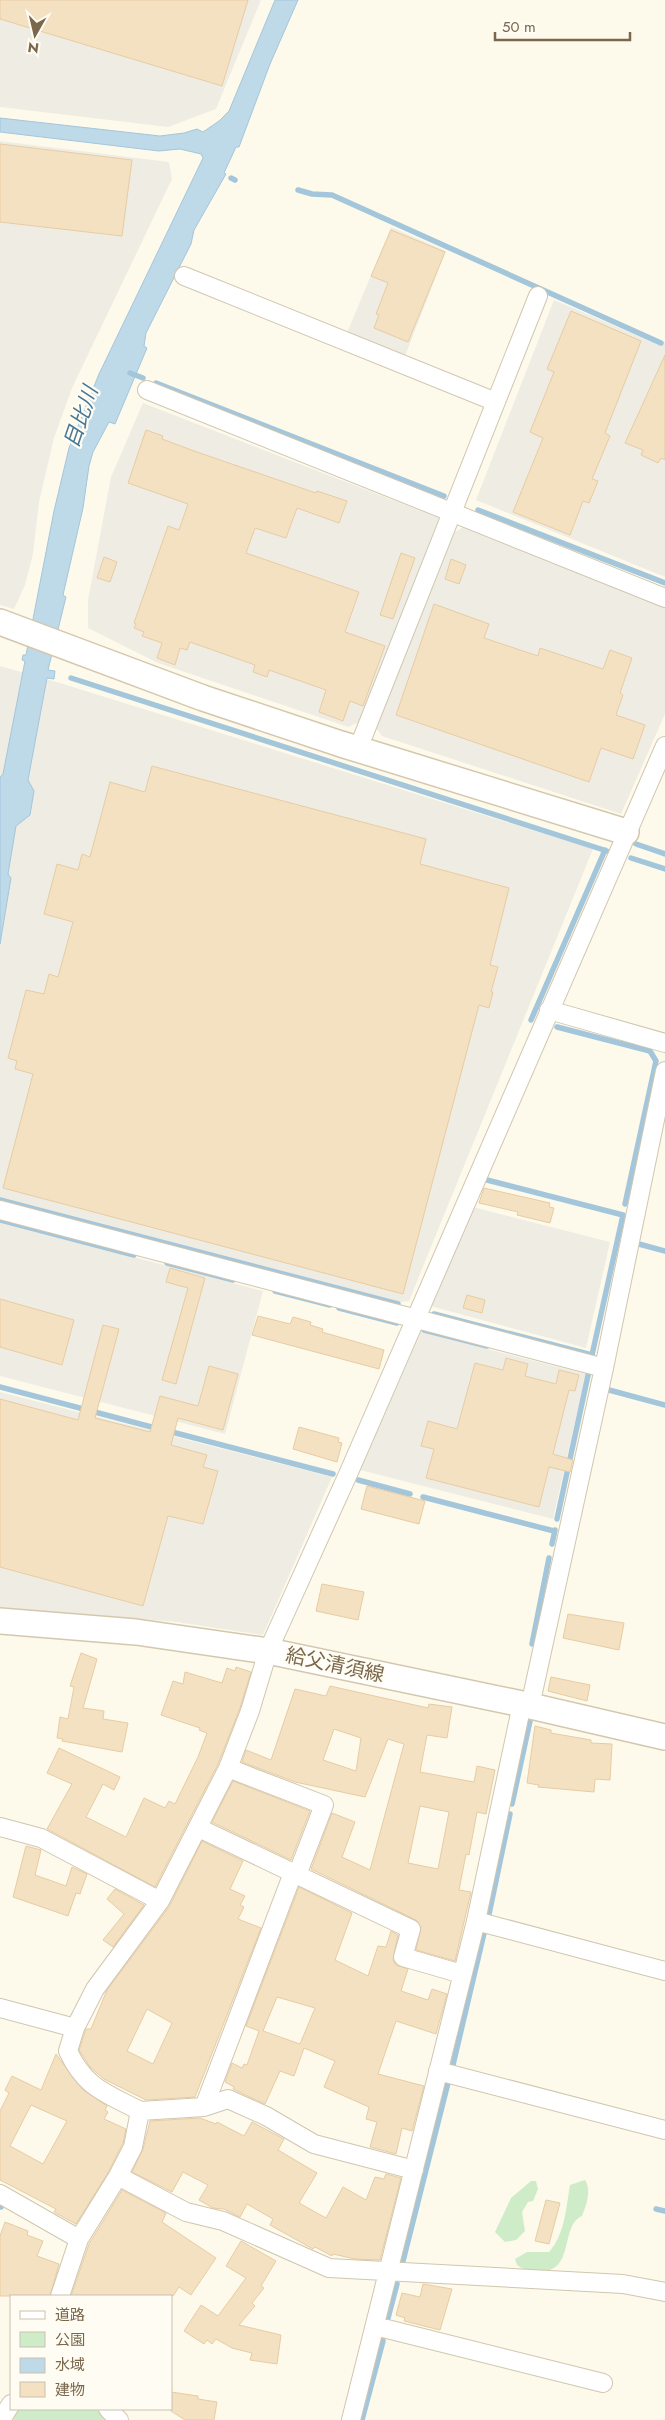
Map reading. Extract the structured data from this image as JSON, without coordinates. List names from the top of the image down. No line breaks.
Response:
{"streets":{"main road":["給父清須線"]},"water":["目比川"],"legend":["道路","公園","水域","建物"],"scale_bar":"50 m","north":"bottom"}
